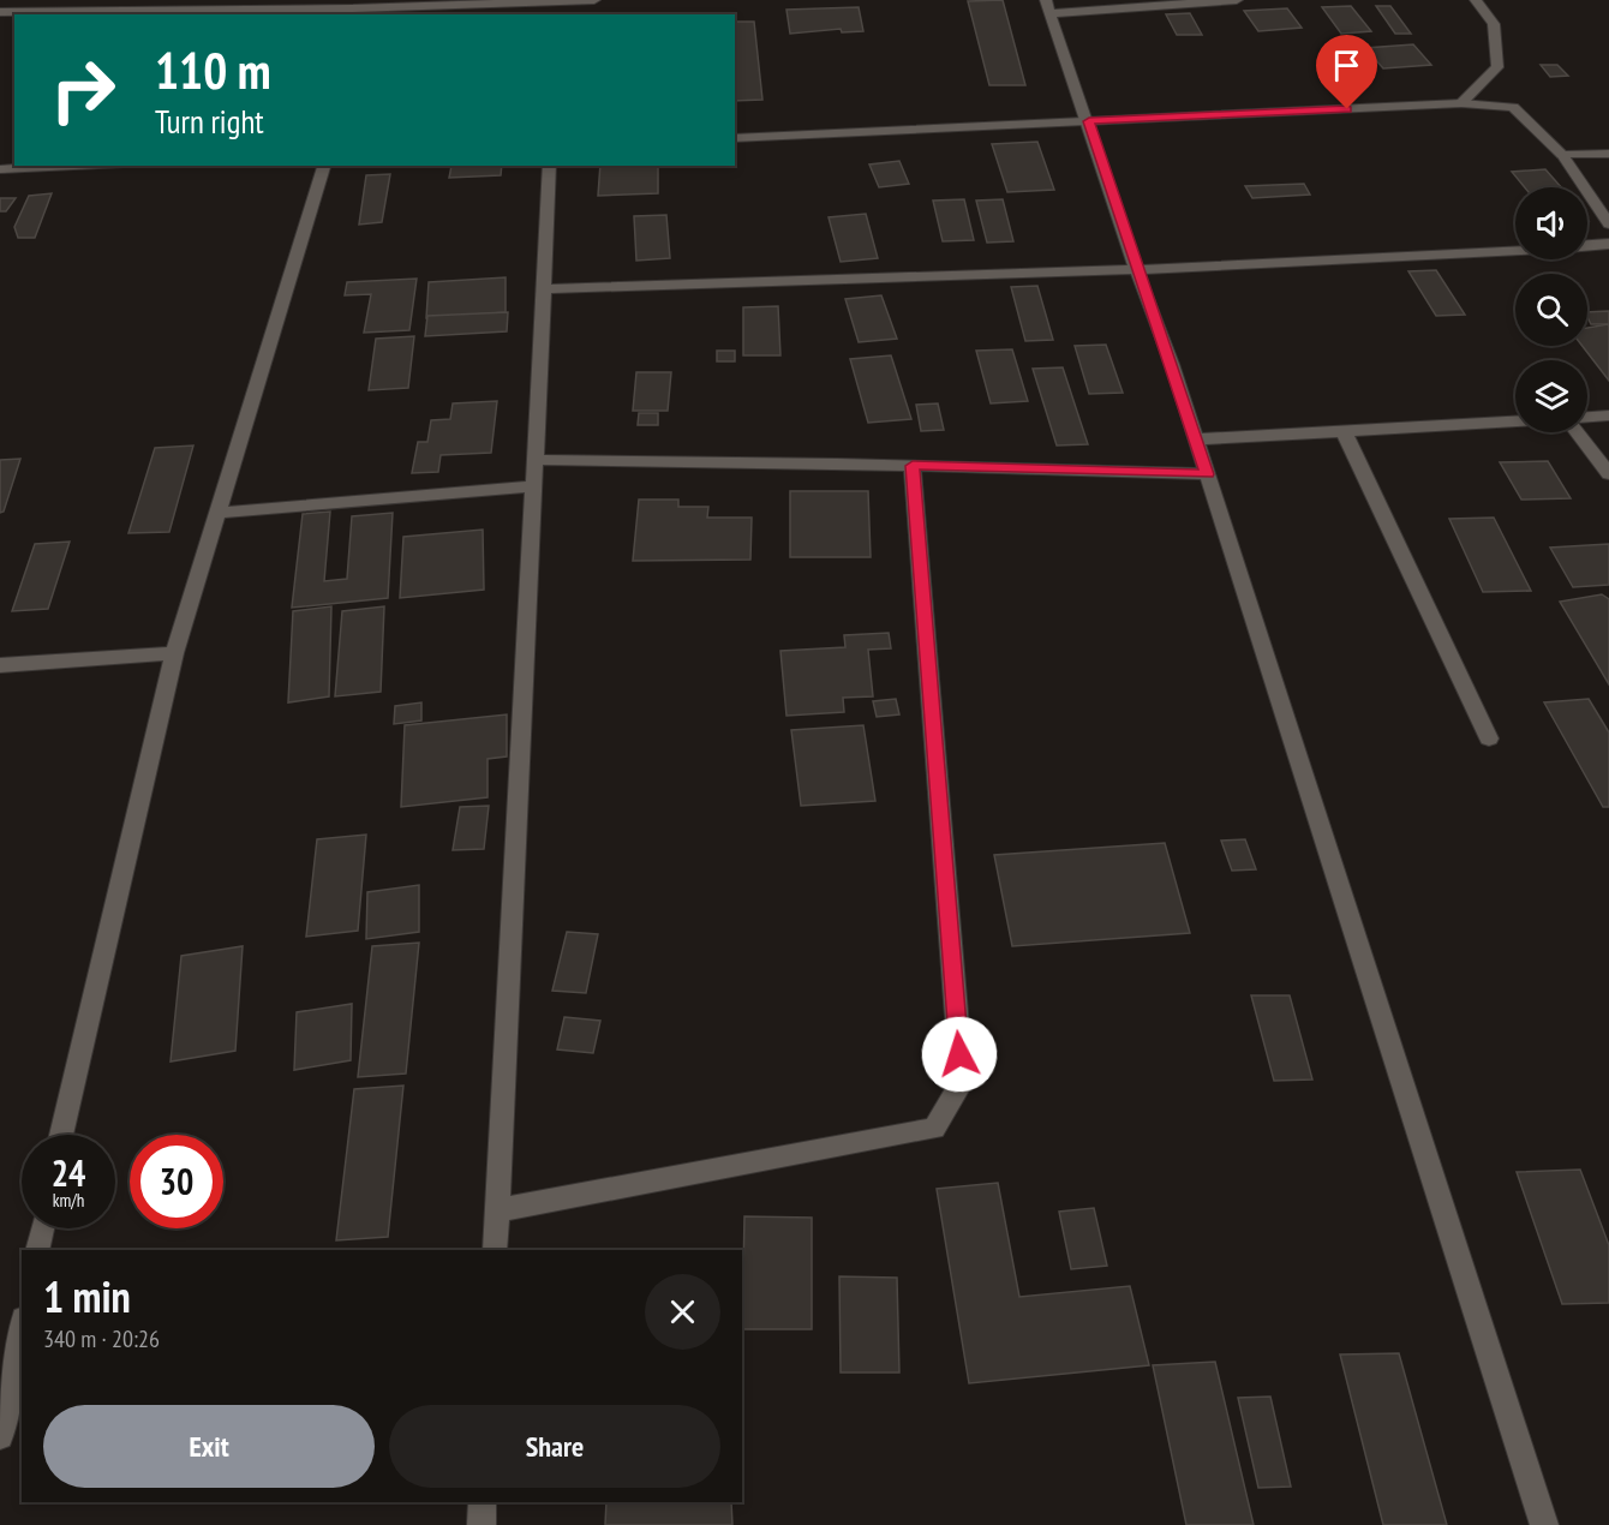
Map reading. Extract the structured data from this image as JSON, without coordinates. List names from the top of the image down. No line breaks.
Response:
{"page":{"turn":["110 m","Turn right"],"speed":"24 km/h","limit":"30","heading":["1 min","340 m · 20:26"],"buttons":["Exit","Share"]}}
